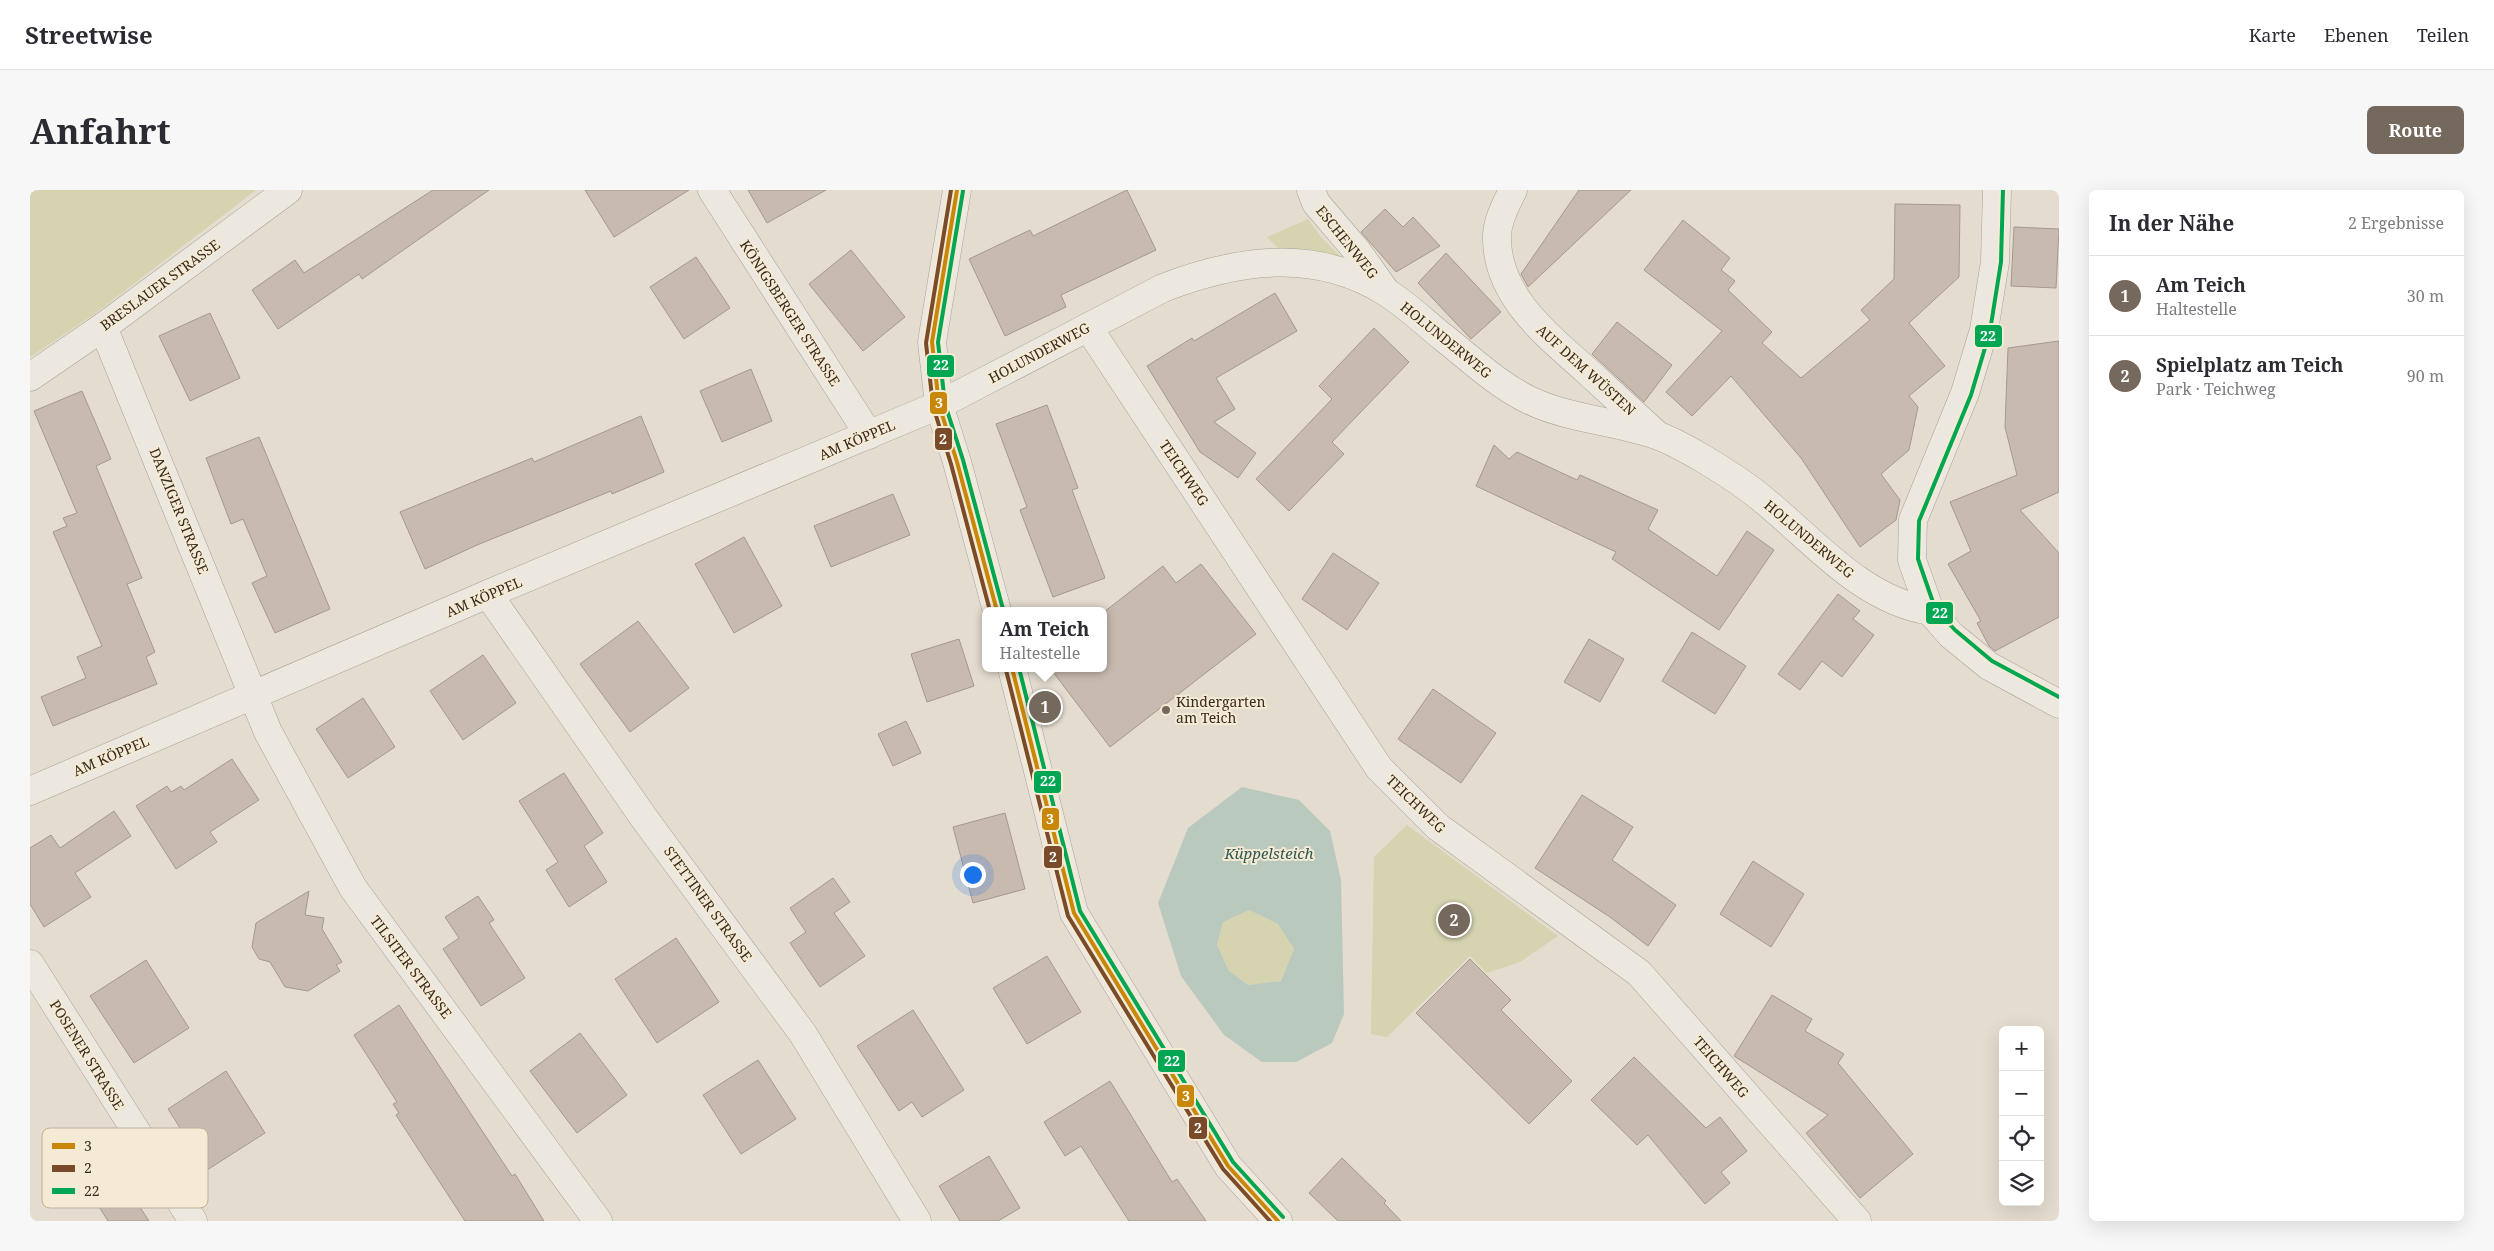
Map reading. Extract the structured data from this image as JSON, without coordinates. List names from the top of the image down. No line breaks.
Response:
{"streets":{"street":["ESCHENWEG","BRESLAUER STRASSE","KÖNIGSBERGER STRASSE","HOLUNDERWEG","AUF DEM WÜSTEN","AM KÖPPEL","TEICHWEG","DANZIGER STRASSE","STETTINER STRASSE","TILSITER STRASSE","POSENER STRASSE"]},"crossings":[["ESCHENWEG","HOLUNDERWEG"],["BRESLAUER STRASSE","DANZIGER STRASSE"],["KÖNIGSBERGER STRASSE","AM KÖPPEL"],["HOLUNDERWEG","AUF DEM WÜSTEN"],["HOLUNDERWEG","AM KÖPPEL"],["HOLUNDERWEG","TEICHWEG"],["AM KÖPPEL","DANZIGER STRASSE"],["AM KÖPPEL","STETTINER STRASSE"],["AM KÖPPEL","TILSITER STRASSE"],["DANZIGER STRASSE","TILSITER STRASSE"]],"water":["Küppelsteich"],"places":["Kindergarten am Teich"],"lines":["transit line 3","transit line 2","transit line 22"],"legend":["3","2","22"],"page":{"header":"Streetwise","nav":["Karte","Ebenen","Teilen"],"buttons":"Route","title":"Anfahrt","heading":["In der Nähe","2 Ergebnisse"],"list":[{"mark":"1","name":"Am Teich","note":"Haltestelle","value":"30 m"},{"mark":"2","name":"Spielplatz am Teich","note":"Park · Teichweg","value":"90 m"}],"popup":["Am Teich","Haltestelle"],"pins":["1","2"],"map_buttons":["+","−"]}}
